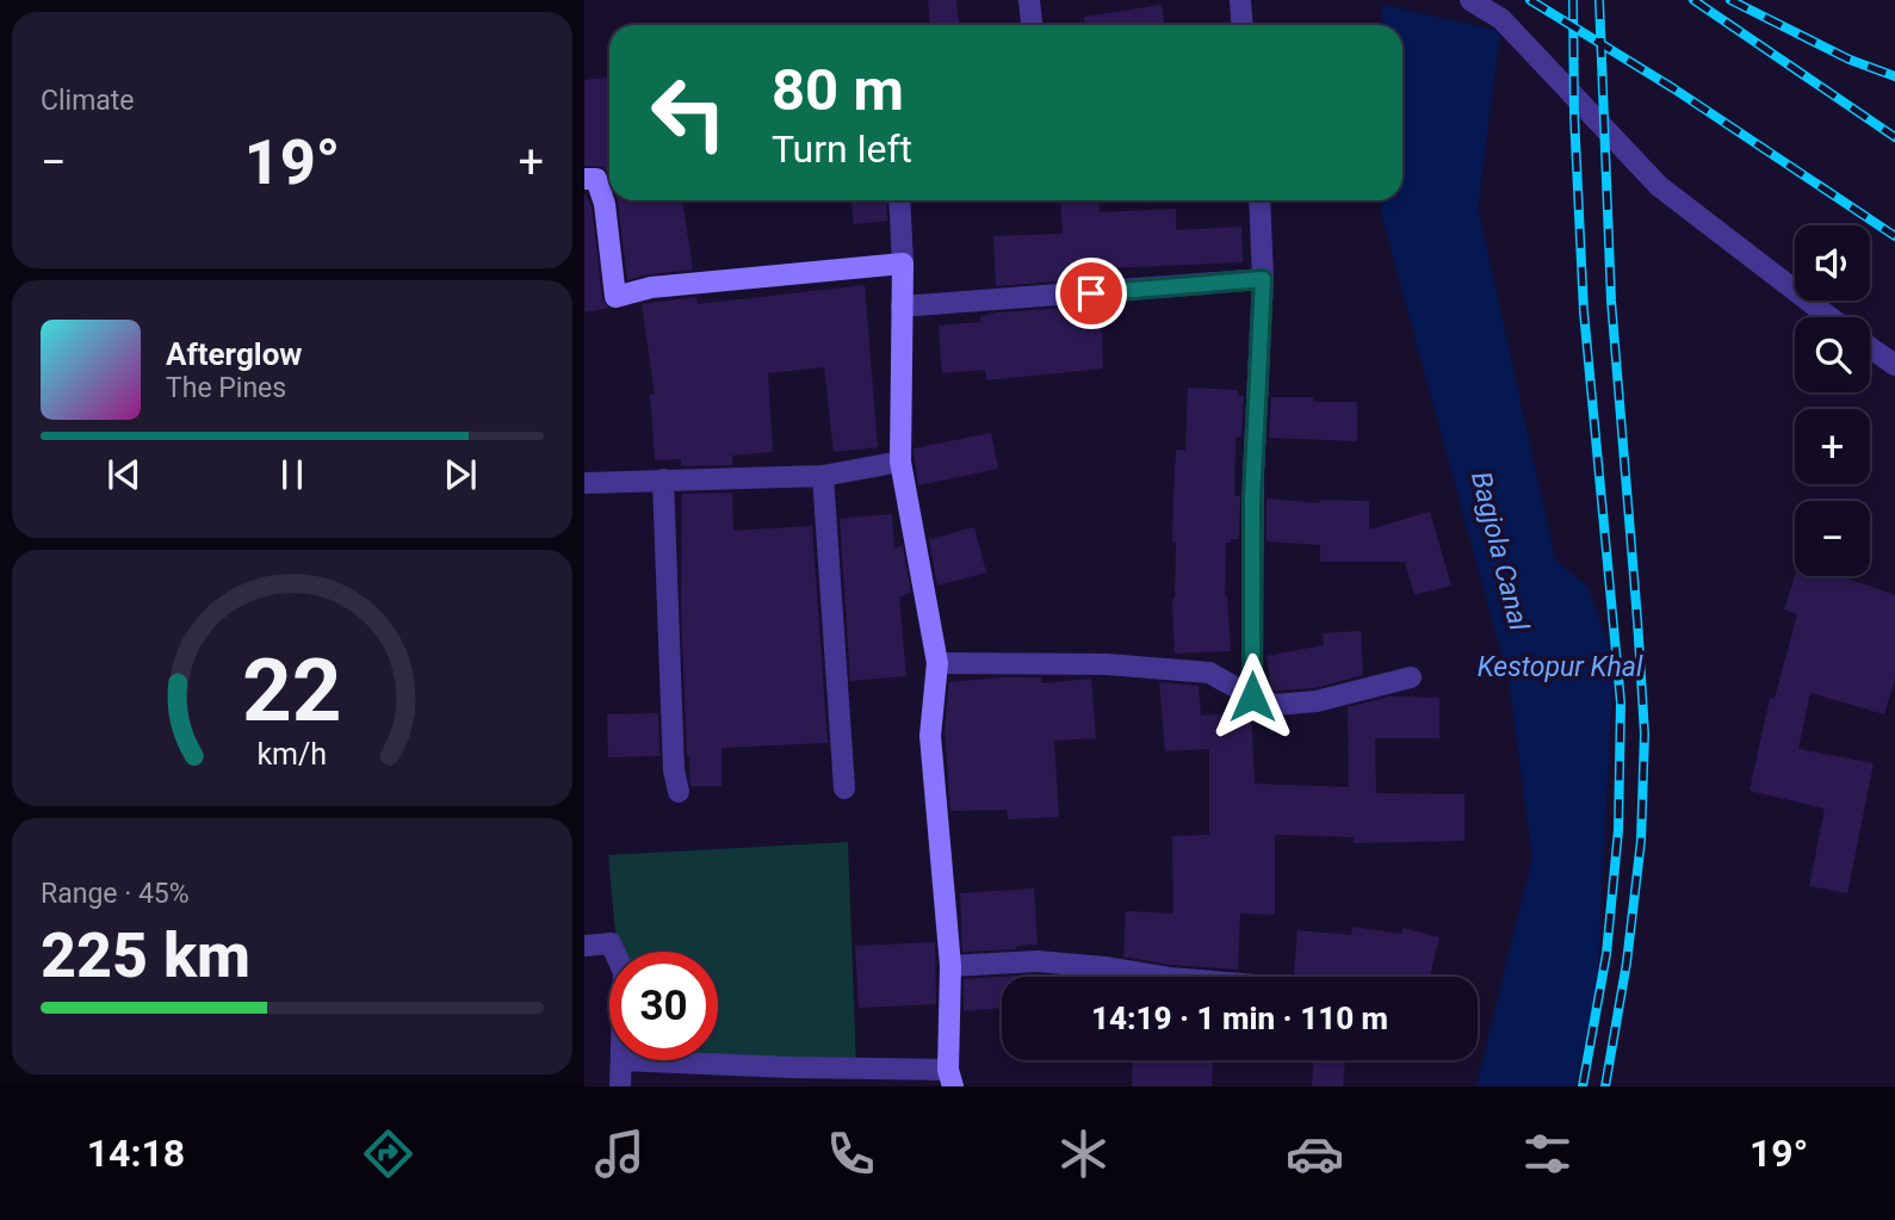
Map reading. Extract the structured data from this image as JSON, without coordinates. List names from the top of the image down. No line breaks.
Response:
{"water":["Bagjola Canal","Kestopur Khal"],"page":{"tile":["Climate",["Range · 45%","225 km"]],"turn":["80 m","Turn left"],"heat":["−","19°","+"],"map_buttons":["+","−"],"song":["Afterglow","The Pines"],"limit":"30","trip":"14:19 · 1 min · 110 m","tabs":["14:18","19°"],"gauge":["22","km/h"]}}
